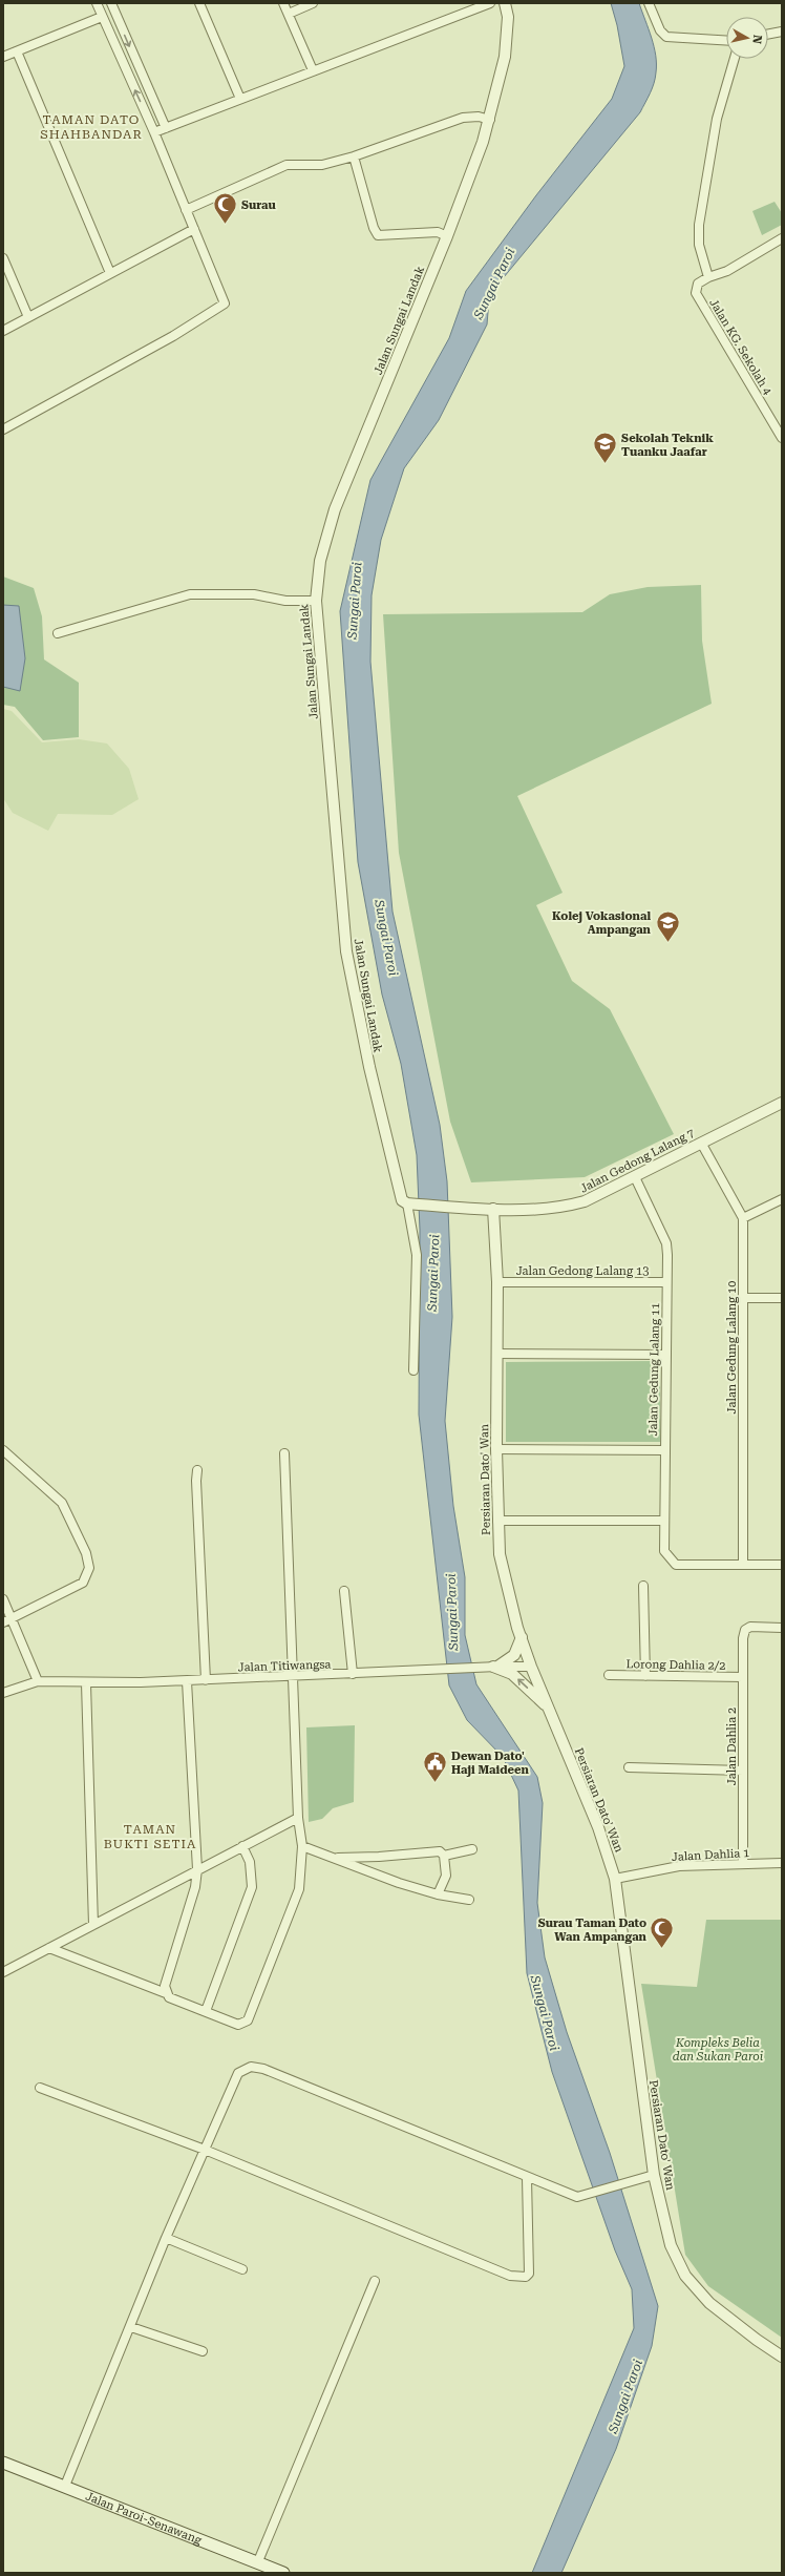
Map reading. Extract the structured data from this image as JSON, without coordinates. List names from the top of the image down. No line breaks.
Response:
{"streets":{"main road":["Jalan Paroi-Senawang"],"street":["Jalan Sungai Landak","Jalan KG. Sekolah 4","Jalan Gedong Lalang 7","Jalan Gedong Lalang 13","Jalan Gedung Lalang 10","Jalan Gedung Lalang 11","Persiaran Dato' Wan","Lorong Dahlia 2/2","Jalan Titiwangsa","Jalan Dahlia 2","Jalan Dahlia 1"]},"crossings":[["Jalan Sungai Landak","Jalan Gedong Lalang 7"],["Jalan Gedong Lalang 7","Jalan Gedung Lalang 10"],["Jalan Gedong Lalang 7","Jalan Gedung Lalang 11"],["Jalan Gedong Lalang 7","Persiaran Dato' Wan"],["Jalan Gedong Lalang 13","Jalan Gedung Lalang 11"],["Jalan Gedong Lalang 13","Persiaran Dato' Wan"],["Jalan Gedung Lalang 10","Jalan Gedung Lalang 11"],["Persiaran Dato' Wan","Jalan Titiwangsa"],["Persiaran Dato' Wan","Jalan Dahlia 1"],["Lorong Dahlia 2/2","Jalan Dahlia 2"],["Jalan Dahlia 2","Jalan Dahlia 1"]],"districts":["TAMAN DATO SHAHBANDAR","TAMAN BUKTI SETIA"],"water":["Sungai Paroi"],"parks":["Kompleks Belia dan Sukan Paroi"],"places":{"mosque":["Surau","Surau Taman Dato Wan Ampangan"],"school or university":["Sekolah Teknik Tuanku Jaafar","Kolej Vokasional Ampangan"],"public building":["Dewan Dato' Haji Maideen"]},"north":"right"}
